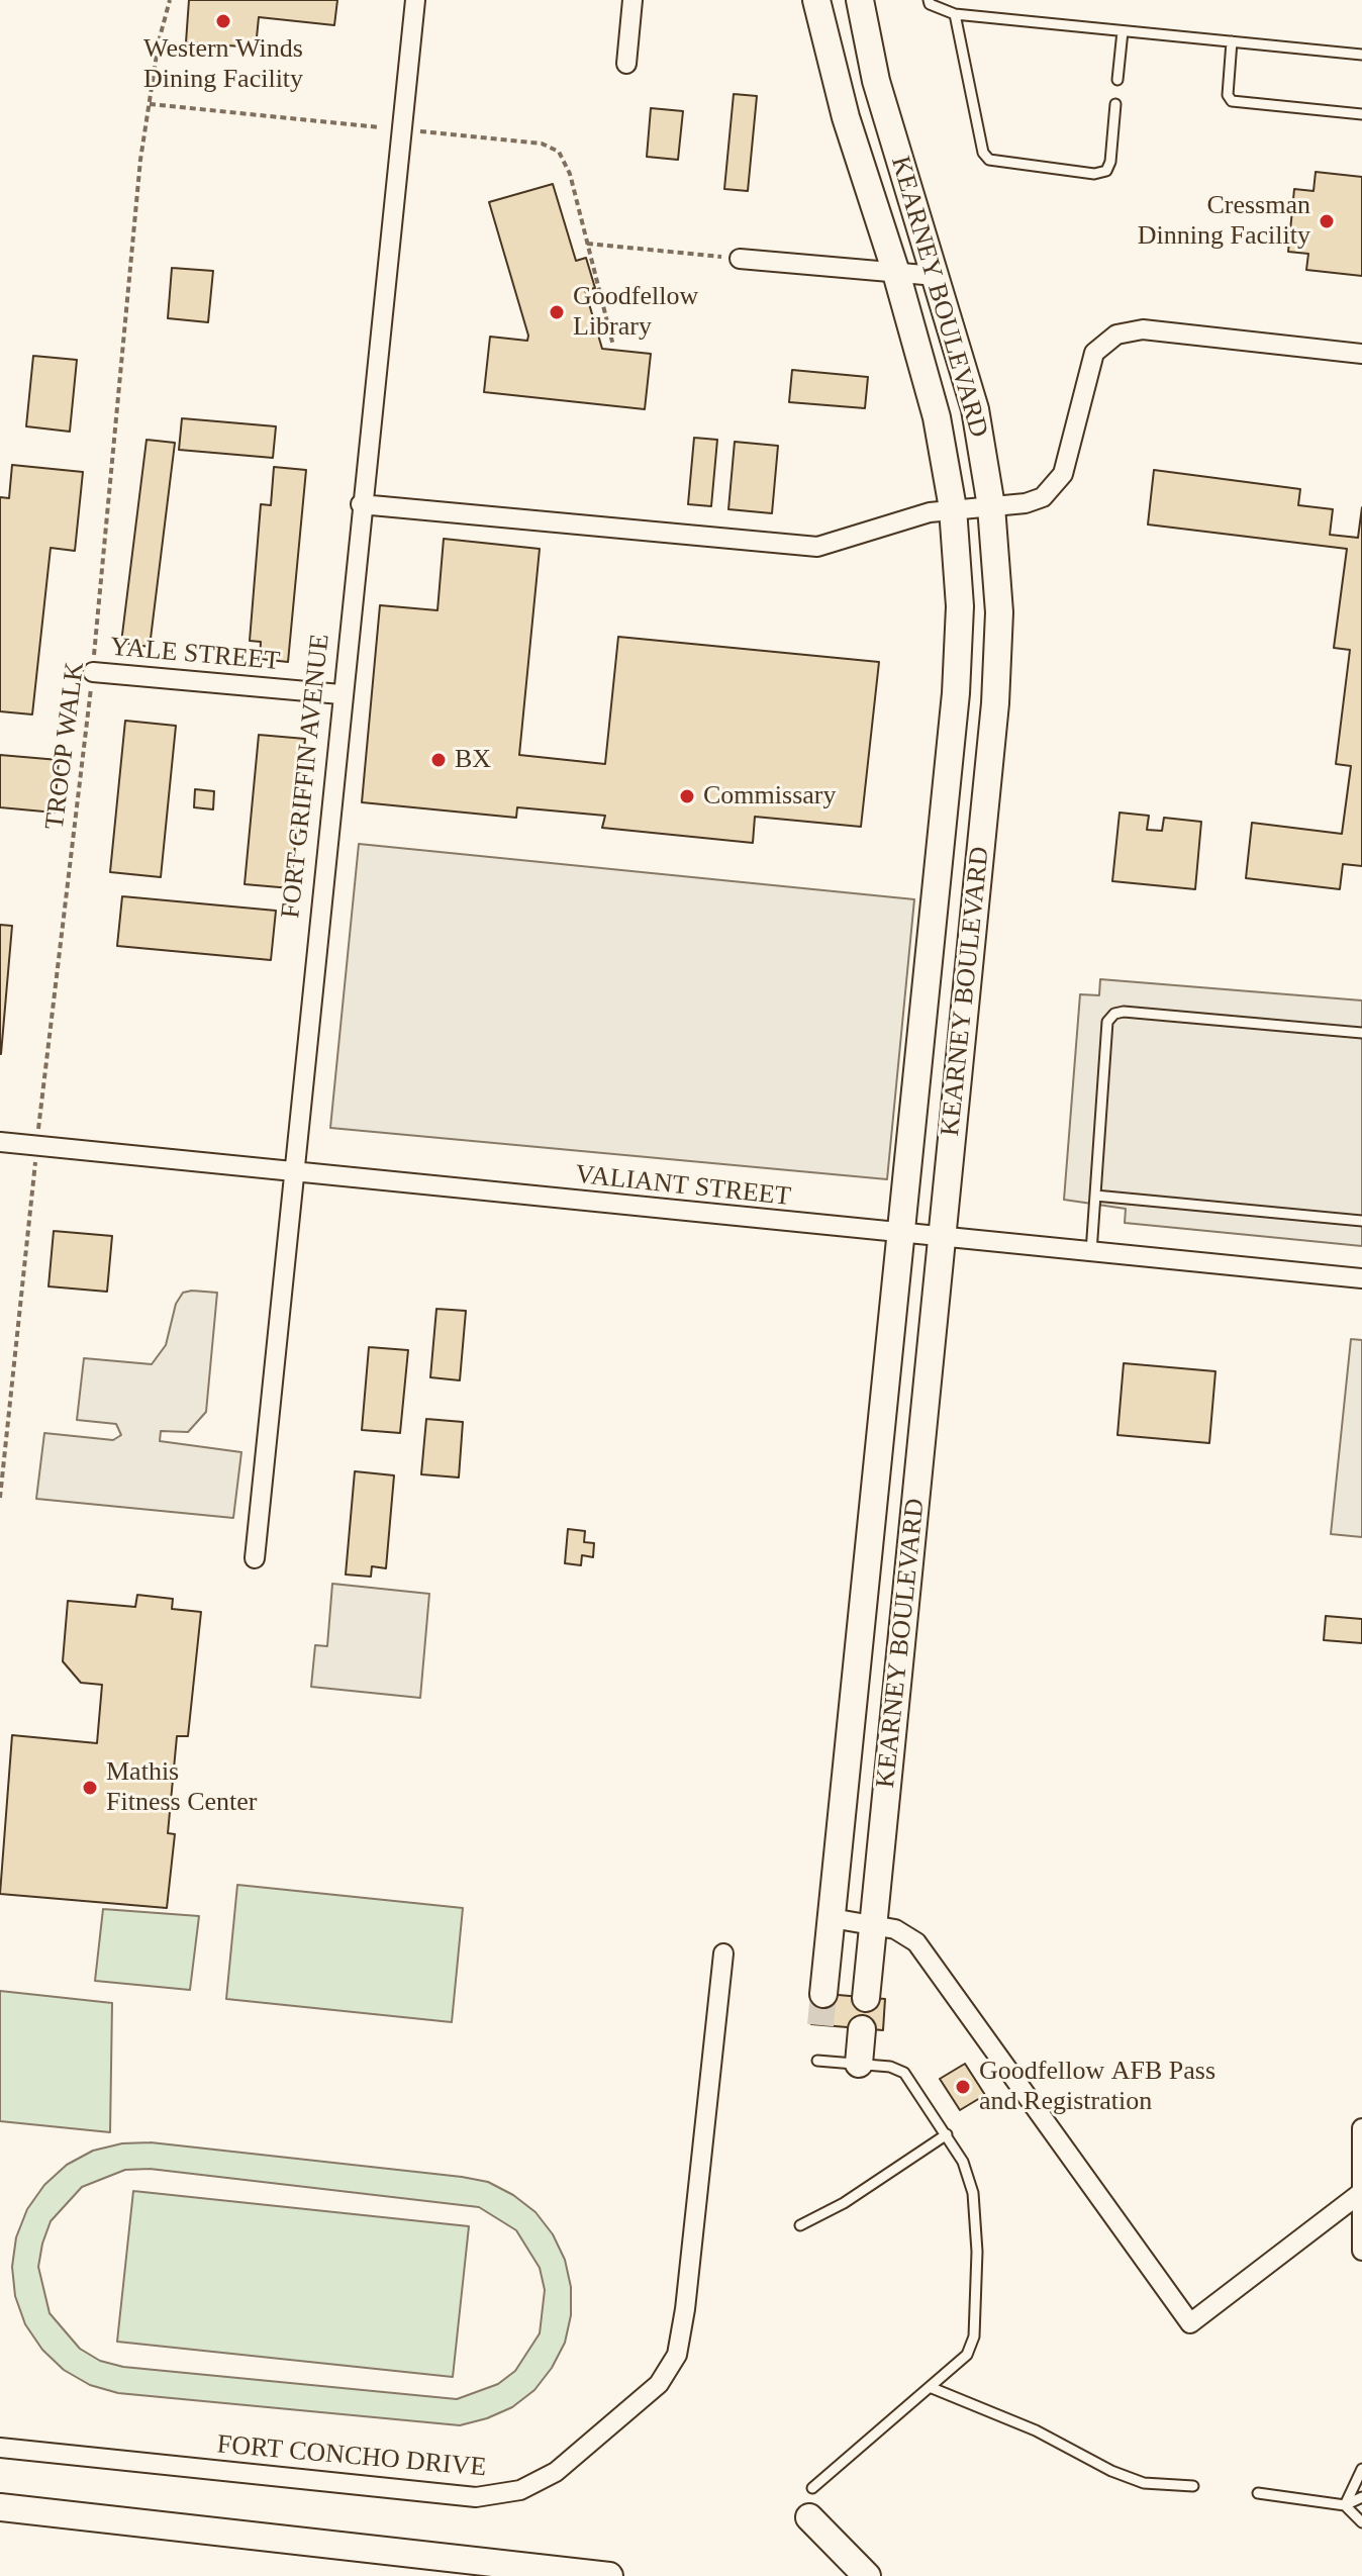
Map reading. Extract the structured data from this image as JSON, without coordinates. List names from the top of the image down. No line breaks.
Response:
{"streets":{"street":["KEARNEY BOULEVARD","YALE STREET","FORT GRIFFIN AVENUE","VALIANT STREET","FORT CONCHO DRIVE"],"path":["TROOP WALK"]},"crossings":[["KEARNEY BOULEVARD","VALIANT STREET"],["YALE STREET","TROOP WALK"],["YALE STREET","FORT GRIFFIN AVENUE"],["TROOP WALK","VALIANT STREET"],["FORT GRIFFIN AVENUE","VALIANT STREET"]],"places":["Western Winds Dining Facility","Cressman Dinning Facility","Goodfellow Library","BX","Commissary","Mathis Fitness Center","Goodfellow AFB Pass and Registration"]}
